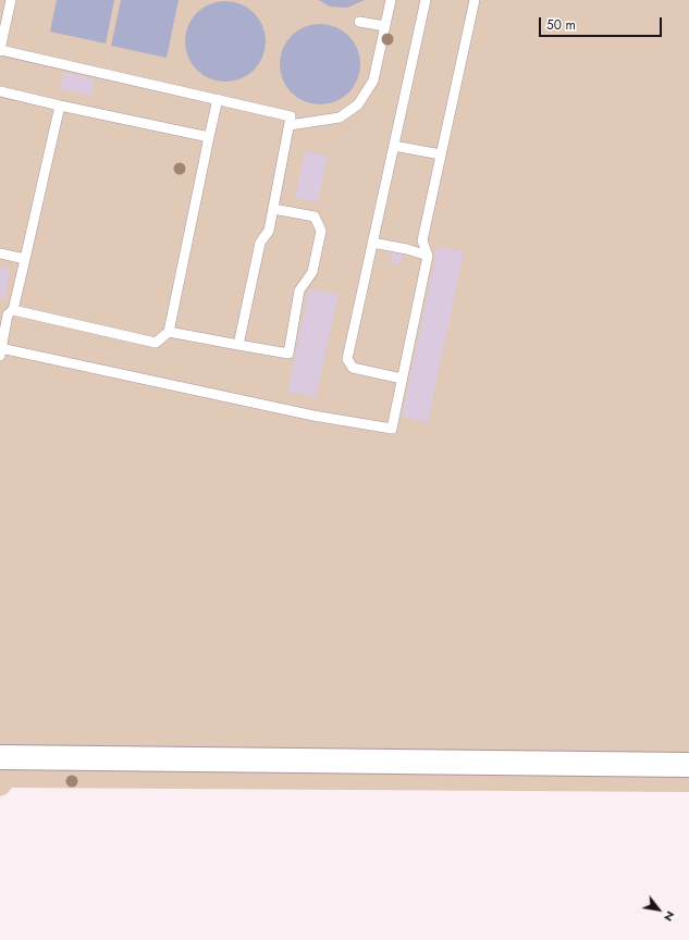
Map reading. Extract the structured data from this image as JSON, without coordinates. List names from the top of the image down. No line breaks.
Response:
{"scale_bar":"50 m","north":"bottom right"}
